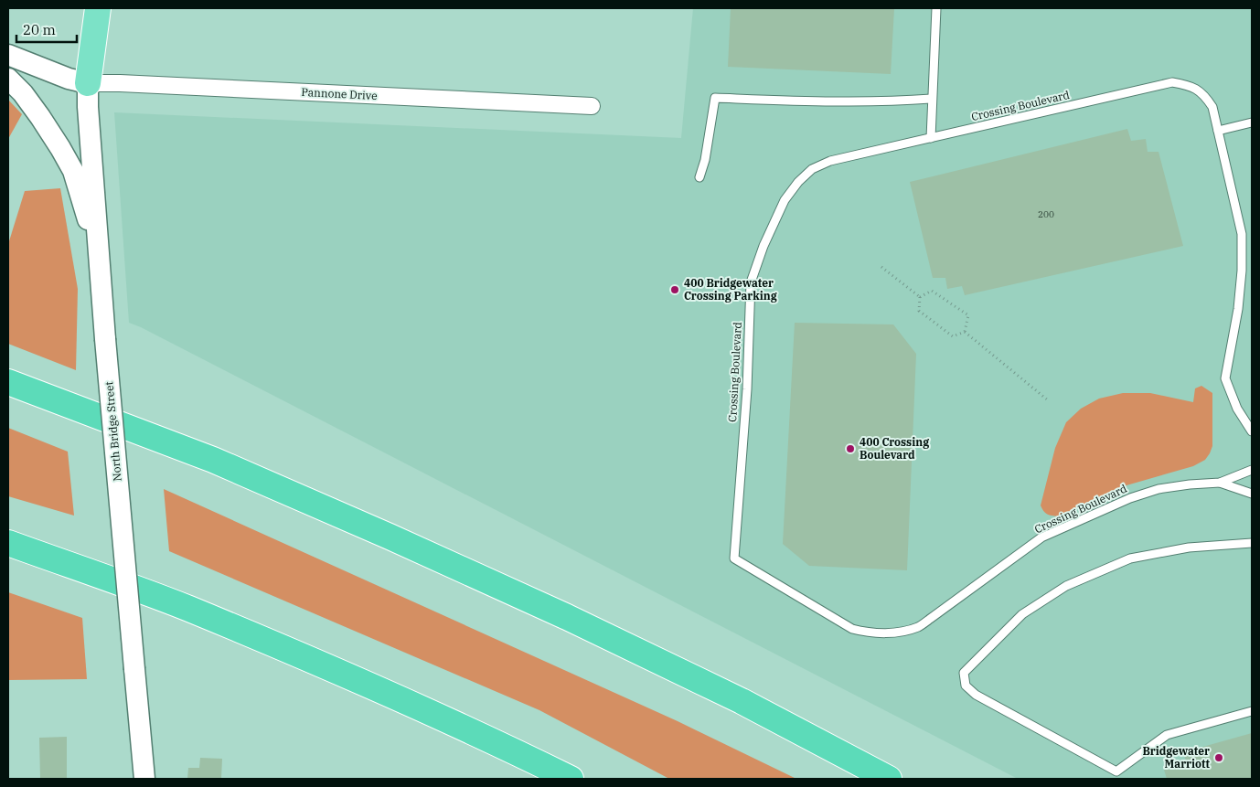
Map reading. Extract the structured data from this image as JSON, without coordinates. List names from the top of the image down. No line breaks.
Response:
{"streets":{"street":["Pannone Drive","North Bridge Street"],"lane":["Crossing Boulevard"]},"crossings":[["Pannone Drive","North Bridge Street"]],"places":["400 Bridgewater Crossing Parking","400 Crossing Boulevard","Bridgewater Marriott"],"house_numbers":["200"],"scale_bar":"20 m"}
